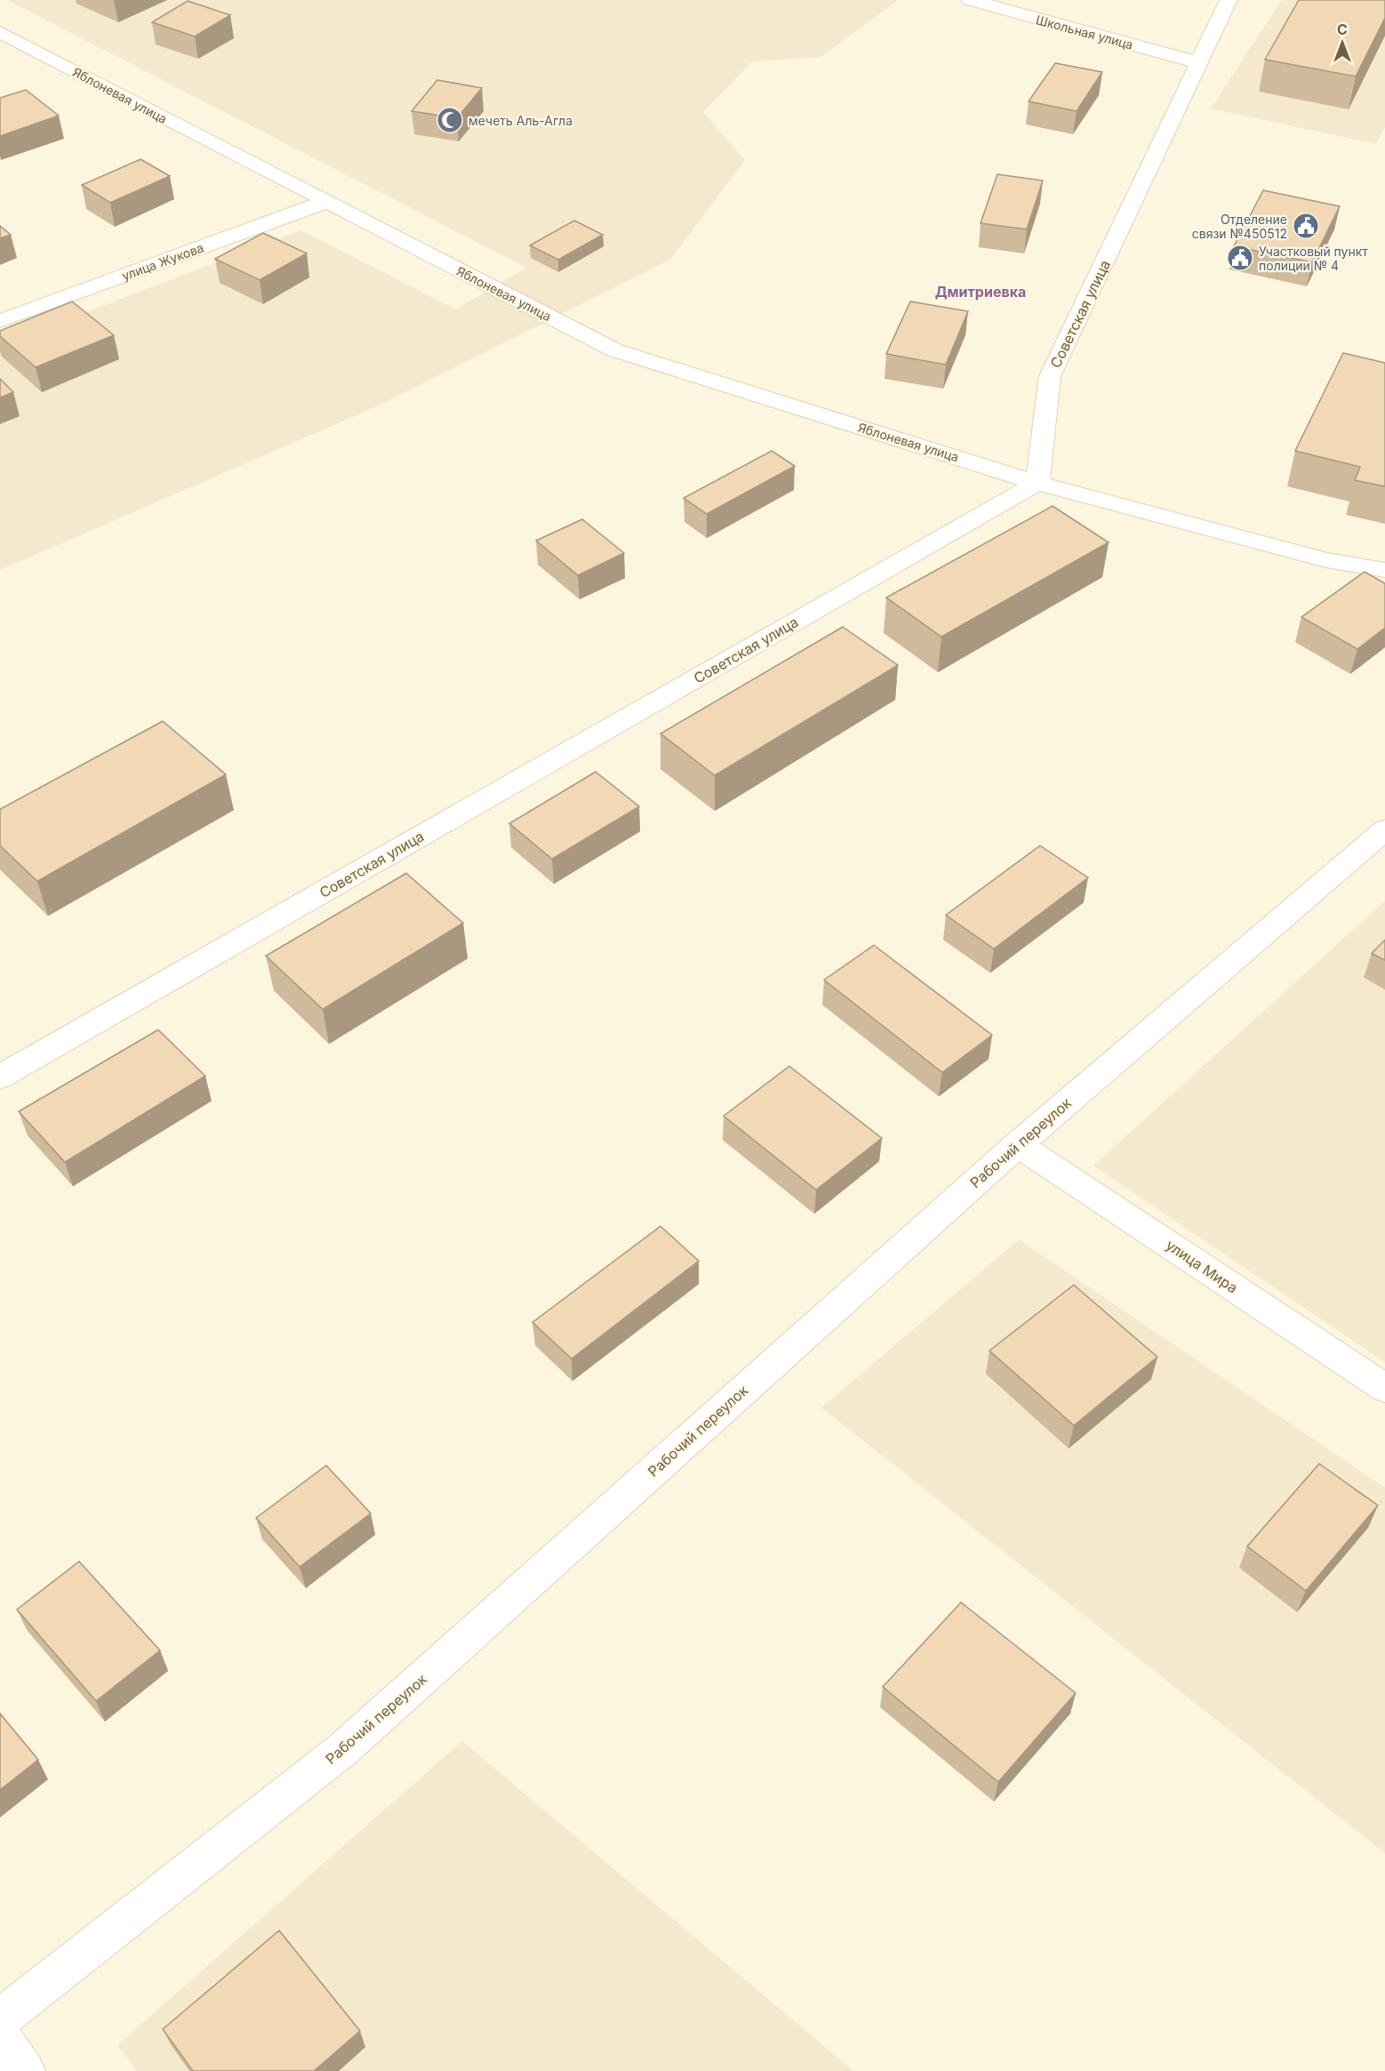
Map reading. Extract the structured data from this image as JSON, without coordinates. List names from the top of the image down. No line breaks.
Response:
{"streets":{"street":["Школьная улица","Яблоневая улица","улица Жукова","Советская улица","Рабочий переулок","улица Мира"]},"crossings":[["Школьная улица","Советская улица"],["Яблоневая улица","улица Жукова"],["Яблоневая улица","Советская улица"],["Рабочий переулок","улица Мира"]],"districts":["Дмитриевка"],"places":{"mosque":["мечеть Аль-Агла"],"public building":["Отделение связи №450512","Участковый пункт полиции № 4"]},"north":"top"}
